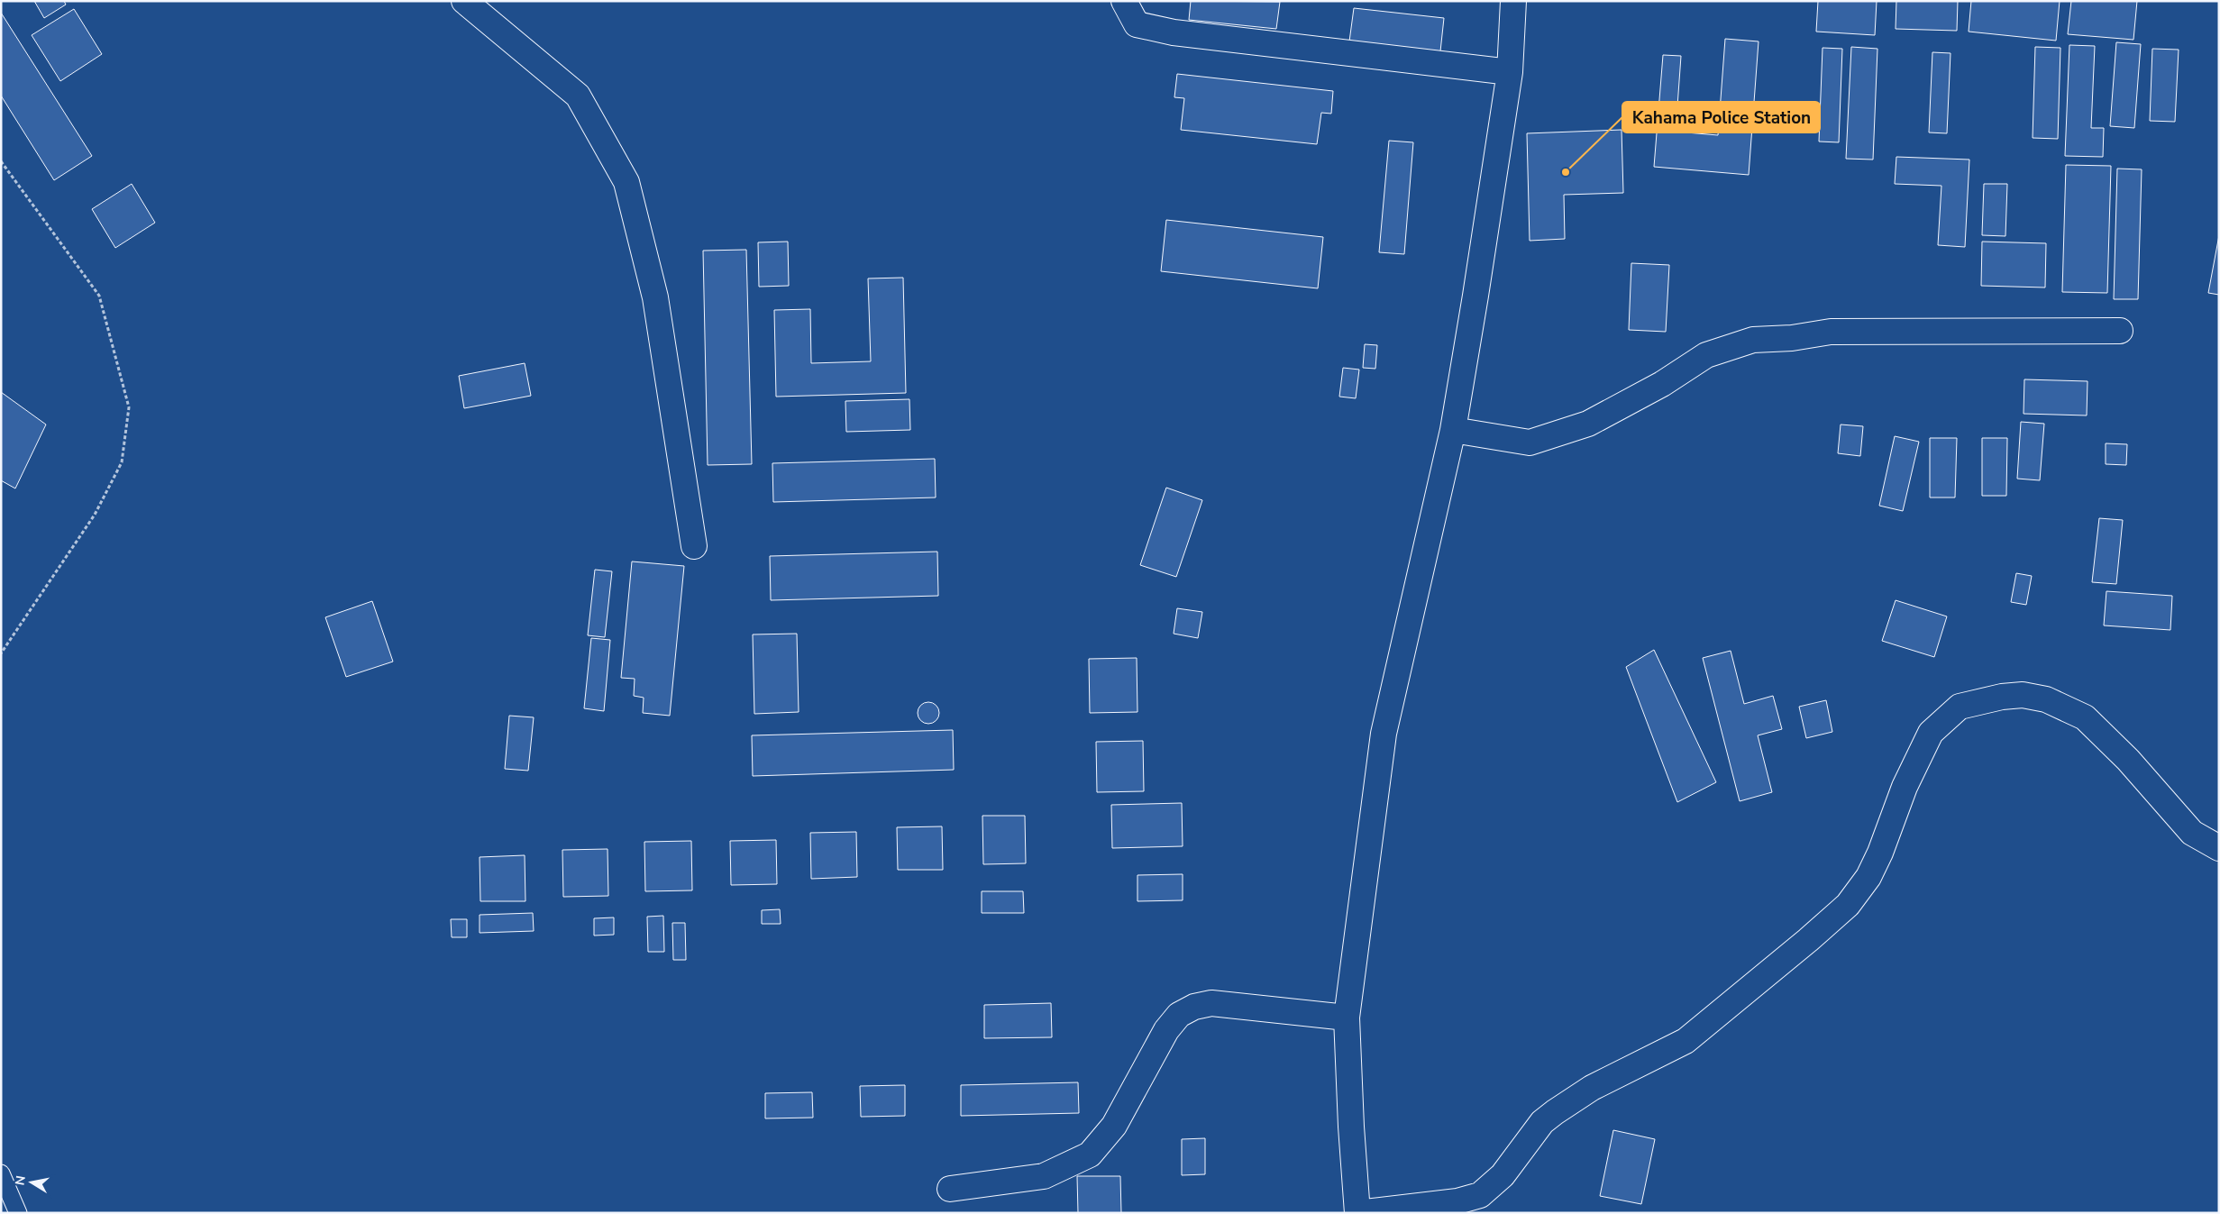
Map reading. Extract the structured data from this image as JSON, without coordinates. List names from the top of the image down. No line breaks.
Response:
{"places":["Kahama Police Station"],"north":"left"}
